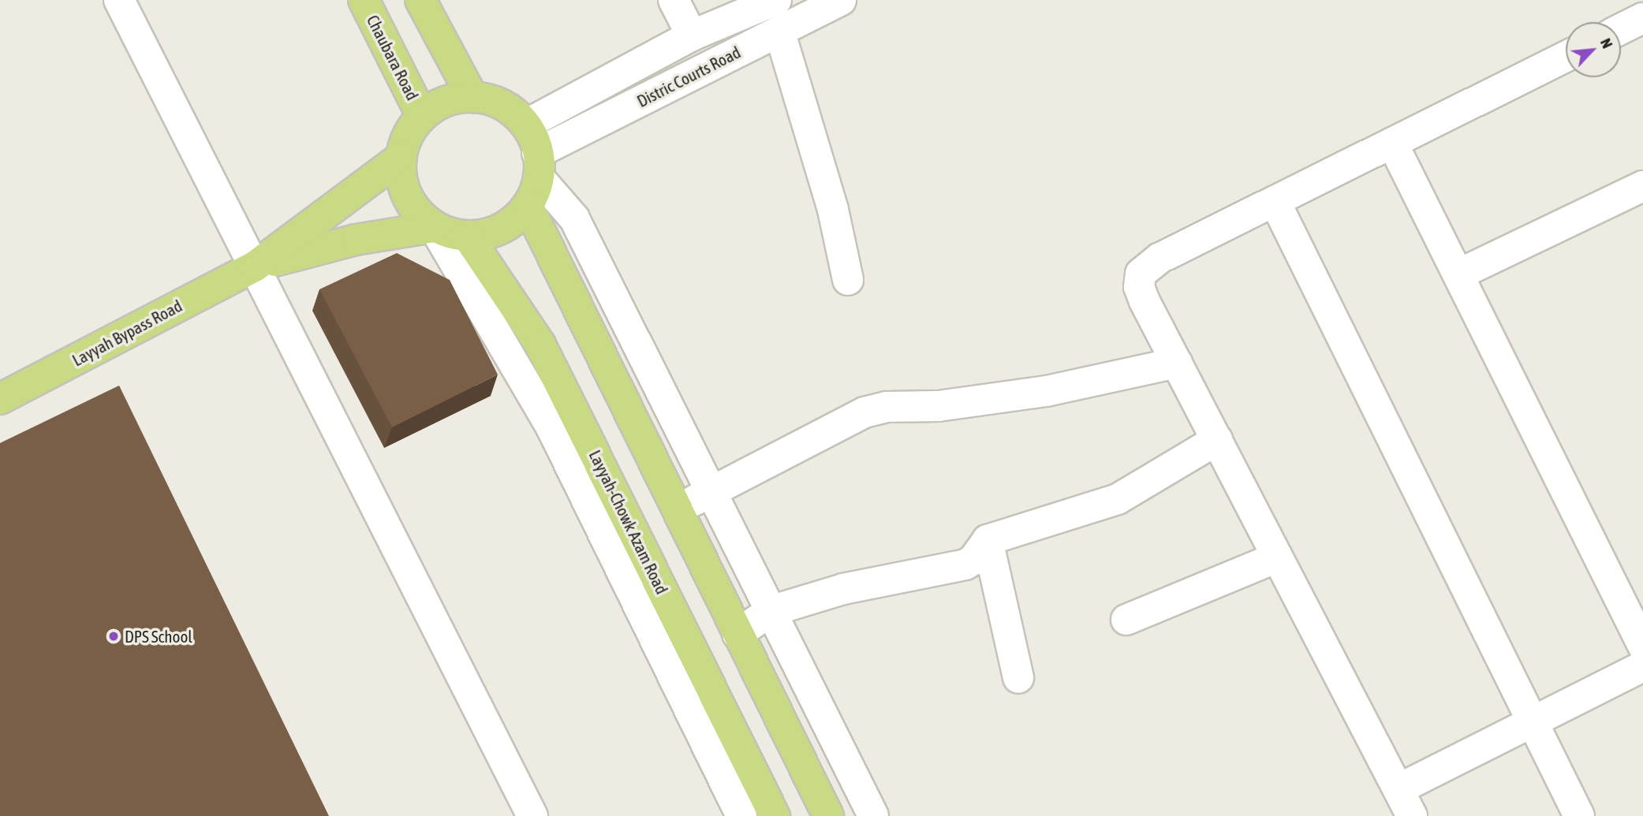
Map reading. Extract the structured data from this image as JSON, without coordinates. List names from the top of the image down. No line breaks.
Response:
{"streets":{"main road":["Chaubara Road","Layyah Bypass Road","Layyah-Chowk Azam Road"],"street":["Distric Courts Road"]},"crossings":[["Chaubara Road","Distric Courts Road"],["Chaubara Road","Layyah Bypass Road"],["Chaubara Road","Layyah-Chowk Azam Road"],["Distric Courts Road","Layyah Bypass Road"],["Distric Courts Road","Layyah-Chowk Azam Road"],["Layyah Bypass Road","Layyah-Chowk Azam Road"]],"places":["DPS School"],"north":"top right"}
